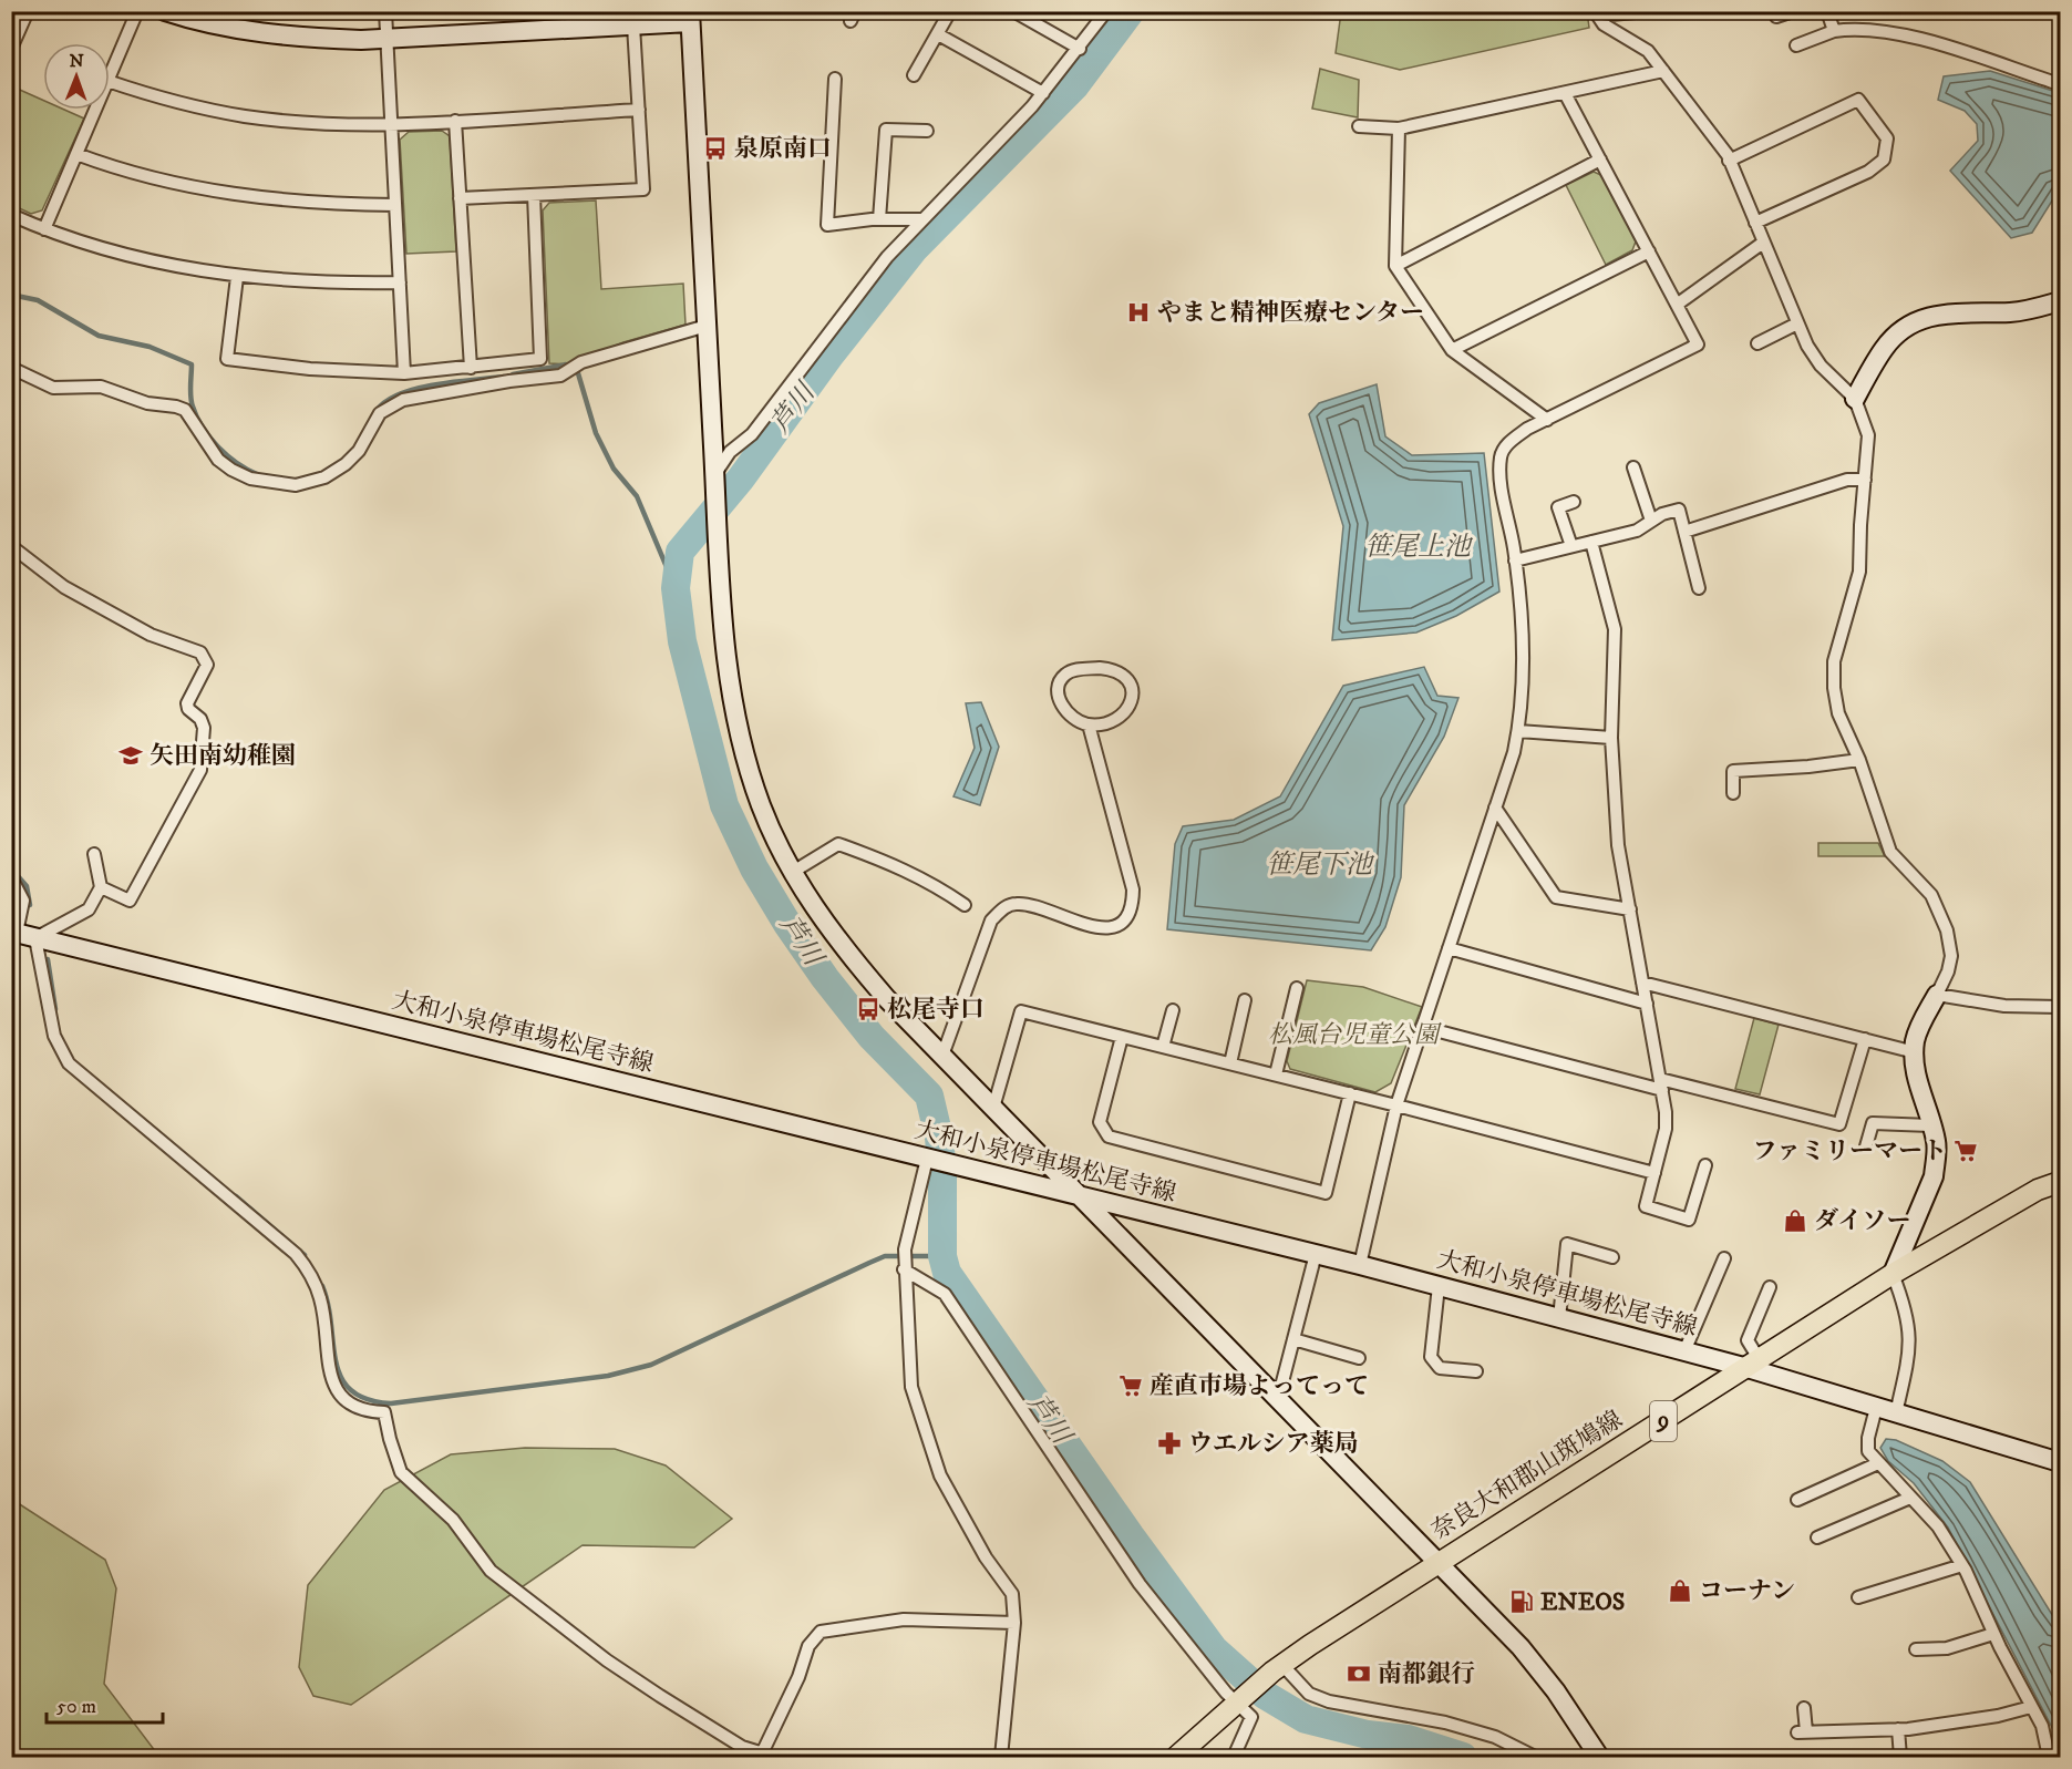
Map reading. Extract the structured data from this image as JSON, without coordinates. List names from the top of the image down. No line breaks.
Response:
{"streets":{"main road":["9","奈良大和郡山斑鳩線"],"street":["大和小泉停車場松尾寺線"]},"crossings":[["大和小泉停車場松尾寺線","奈良大和郡山斑鳩線"]],"water":["芦川","笹尾上池","笹尾下池"],"parks":["松風台児童公園"],"places":{"bus stop":["泉原南口","松尾寺口"],"hospital":["やまと精神医療センター"],"school or university":["矢田南幼稚園"],"supermarket":["ファミリーマート","産直市場よってって"],"shop":["ダイソー","コーナン"],"pharmacy":["ウエルシア薬局"],"fuel station":["ENEOS"],"bank":["南都銀行"]},"scale_bar":"50 m","north":"top"}
